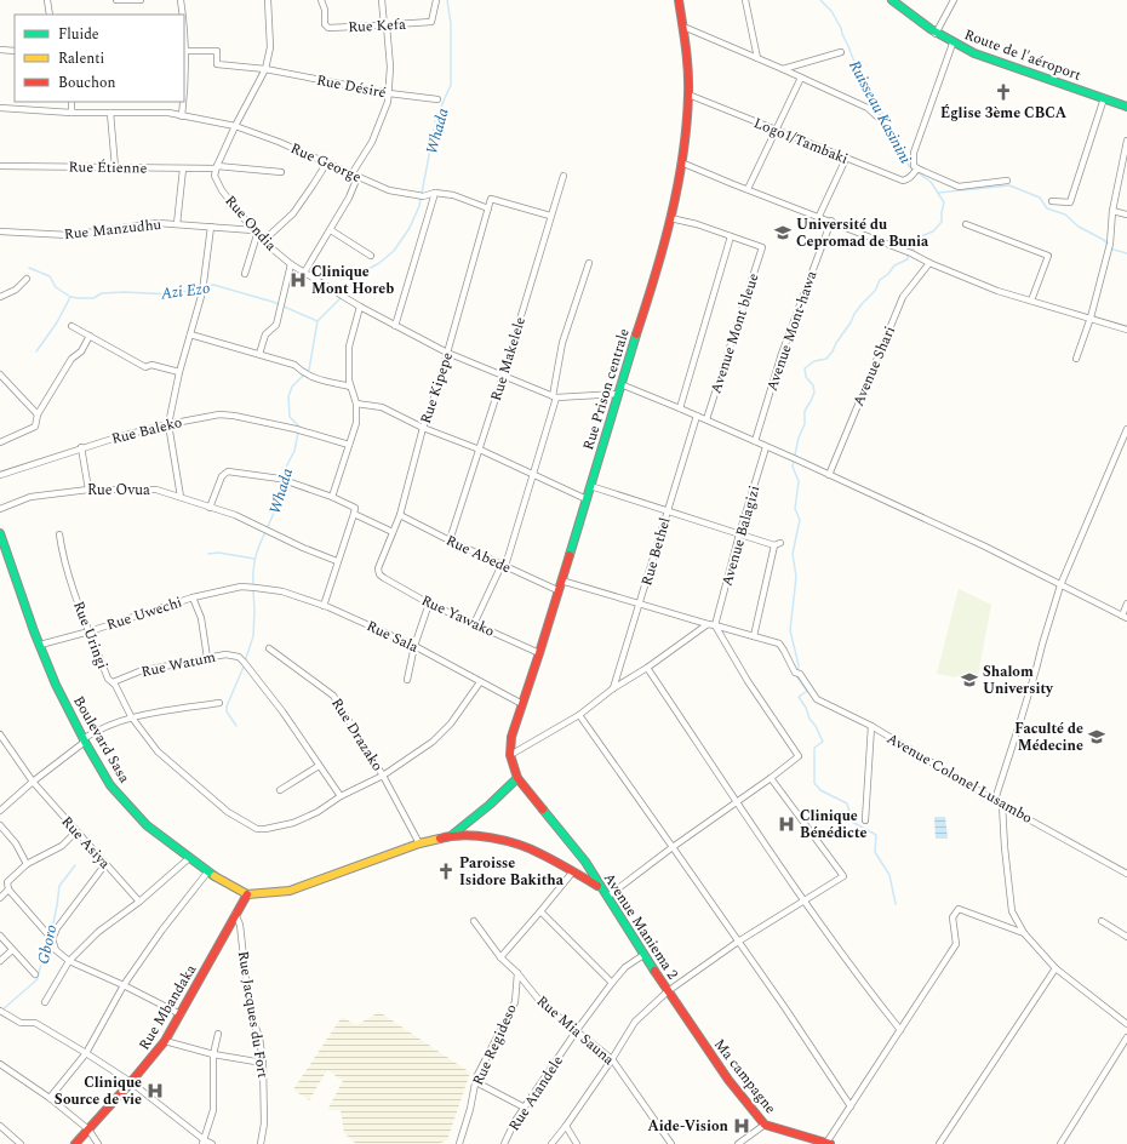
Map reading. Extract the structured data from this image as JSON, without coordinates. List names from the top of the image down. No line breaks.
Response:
{"streets":{"street":["Rue Kefa","Route de l'aéroport","Rue Désiré","Logo1/Tambaki","Rue George","Rue Étienne","Rue Ondia","Rue Manzudhu","Avenue Mont-hawa","Avenue Mont bleue","Rue Makelele","Avenue Shari","Rue Kipepe","Rue Prison centrale","Rue Baleko","Rue Ovua","Avenue Balagizi","Rue Bethel","Rue Abede","Rue Uwechi","Rue Yawako","Rue Uringi","Rue Sala","Rue Watum","Rue Drazako","Boulevard Sasa","Avenue Colonel Lusambo","Rue Asiya","Avenue Maniema 2","Rue Mbandaka","Rue Jacques du Fort","Rue Mia Sauna","Rue Regideso","Ma campagne","Rue Atandele"]},"crossings":[["Logo1/Tambaki","Rue Prison centrale"],["Rue Étienne","Rue Ondia"],["Rue Ondia","Rue Manzudhu"],["Rue Ondia","Rue Makelele"],["Rue Ondia","Rue Kipepe"],["Rue Makelele","Rue Kipepe"],["Rue Makelele","Rue Abede"],["Rue Kipepe","Rue Abede"],["Rue Kipepe","Rue Yawako"],["Rue Prison centrale","Rue Abede"],["Rue Prison centrale","Rue Yawako"],["Rue Prison centrale","Rue Sala"],["Rue Prison centrale","Boulevard Sasa"],["Rue Prison centrale","Avenue Colonel Lusambo"],["Rue Prison centrale","Avenue Maniema 2"],["Avenue Balagizi","Avenue Colonel Lusambo"],["Rue Bethel","Avenue Colonel Lusambo"],["Rue Uwechi","Rue Uringi"],["Rue Uwechi","Rue Sala"],["Rue Uwechi","Boulevard Sasa"],["Rue Uringi","Rue Sala"],["Rue Uringi","Rue Watum"],["Rue Uringi","Rue Drazako"],["Rue Drazako","Boulevard Sasa"],["Boulevard Sasa","Avenue Maniema 2"],["Boulevard Sasa","Rue Mbandaka"],["Avenue Maniema 2","Ma campagne"],["Avenue Maniema 2","Rue Atandele"],["Rue Mbandaka","Rue Jacques du Fort"],["Rue Mia Sauna","Rue Regideso"],["Rue Mia Sauna","Rue Atandele"]],"water":["Ruisseau Kasinini","Whada","Azi Ezo","Gboro"],"places":{"church":["Église 3ème CBCA","Paroisse Isidore Bakitha"],"school or university":["Université du Cepromad de Bunia","Shalom University","Faculté de Médecine"],"hospital":["Clinique Mont Horeb","Clinique Bénédicte","Clinique Source de vie","Aide-Vision"]},"legend":["Fluide","Ralenti","Bouchon"]}
